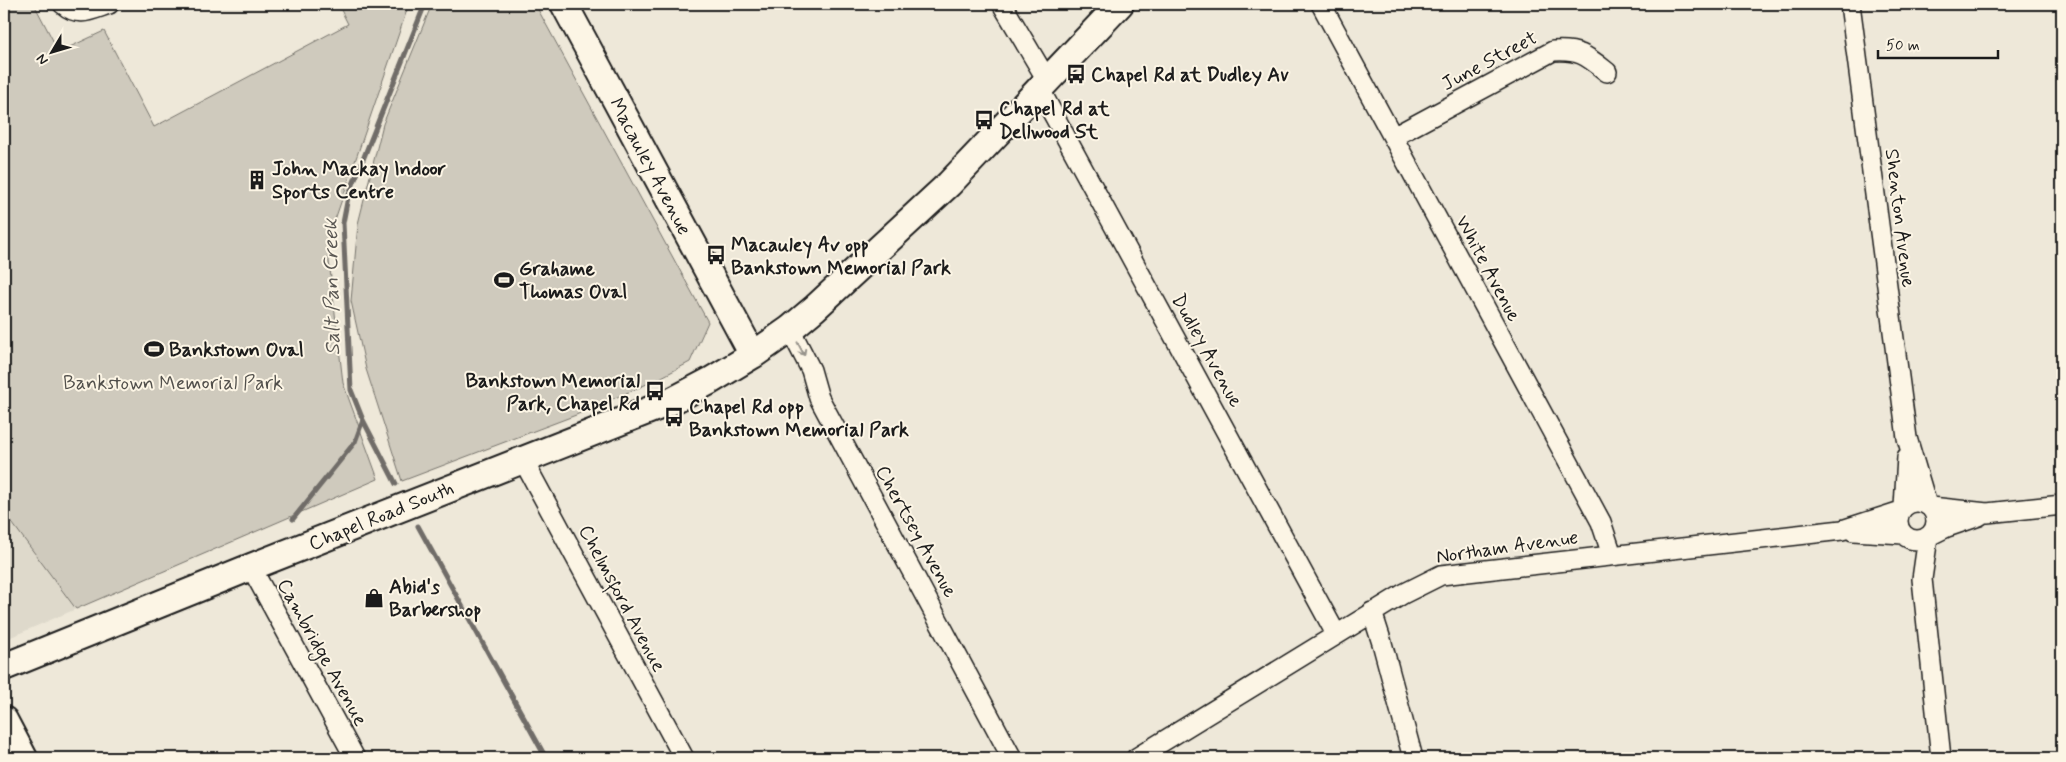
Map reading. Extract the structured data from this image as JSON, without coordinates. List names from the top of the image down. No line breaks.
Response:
{"streets":{"main road":["Macauley Avenue","Chapel Road South"],"street":["June Street","Shenton Avenue","White Avenue","Dudley Avenue","Chertsey Avenue","Northam Avenue","Chelmsford Avenue","Cambridge Avenue"]},"crossings":[["June Street","White Avenue"],["Macauley Avenue","Chapel Road South"],["Shenton Avenue","Northam Avenue"],["White Avenue","Northam Avenue"],["Dudley Avenue","Chapel Road South"],["Dudley Avenue","Northam Avenue"],["Chapel Road South","Chertsey Avenue"],["Chapel Road South","Chelmsford Avenue"],["Chapel Road South","Cambridge Avenue"]],"one_way":["Chertsey Avenue"],"water":["Salt Pan Creek"],"parks":["Bankstown Memorial Park"],"places":{"bus stop":["Chapel Rd at Dudley Av","Chapel Rd at Dellwood St","Macauley Av opp Bankstown Memorial Park","Bankstown Memorial Park, Chapel Rd","Chapel Rd opp Bankstown Memorial Park"],"building":["John Mackay Indoor Sports Centre"],"sports":["Grahame Thomas Oval","Bankstown Oval"],"shop":["Abid's Barbershop"]},"scale_bar":"50 m","north":"bottom left"}
